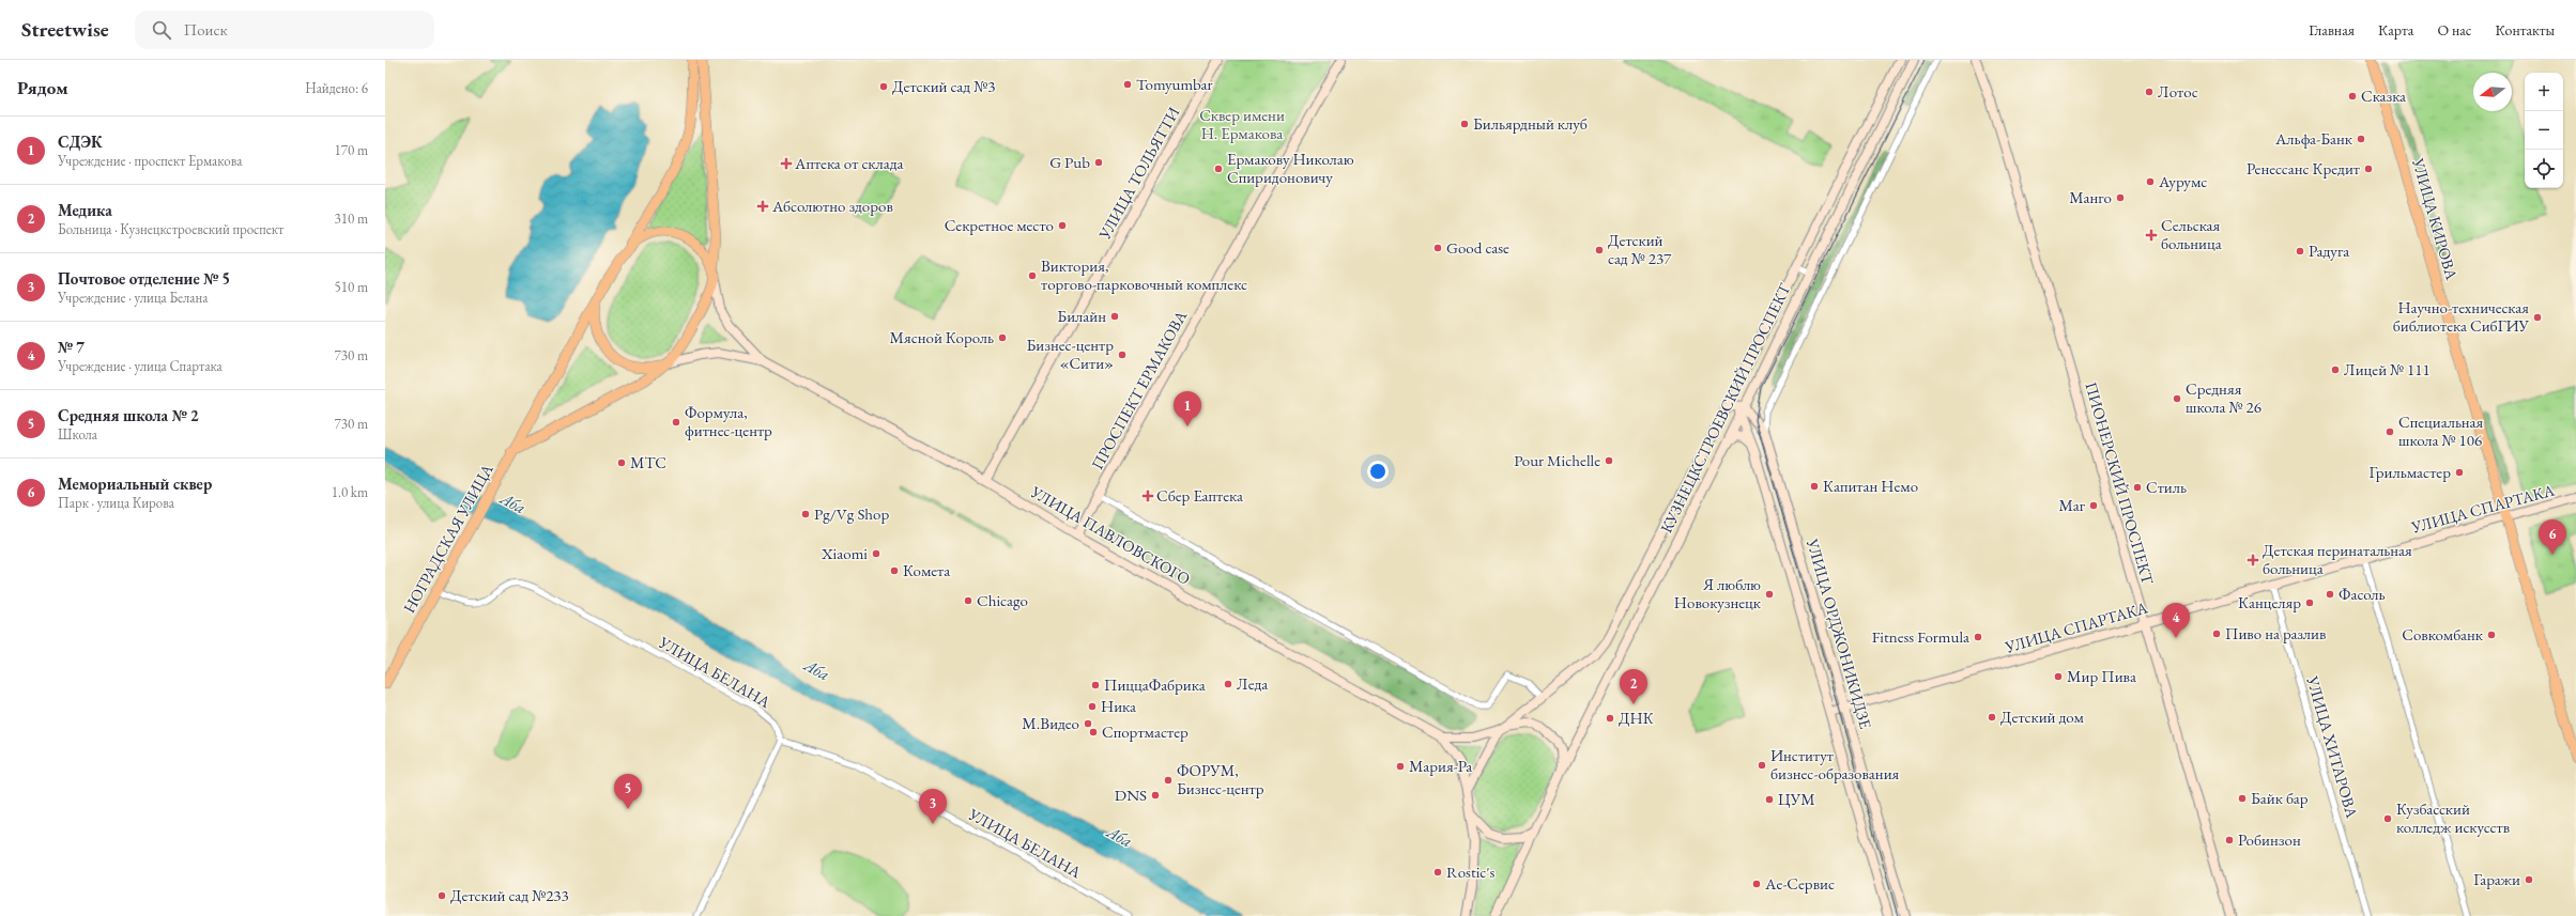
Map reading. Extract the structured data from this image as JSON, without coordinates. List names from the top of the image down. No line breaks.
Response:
{"streets":{"main road":["УЛИЦА ТОЛЬЯТТИ","УЛИЦА КИРОВА","ПРОСПЕКТ ЕРМАКОВА","КУЗНЕЦКСТРОЕВСКИЙ ПРОСПЕКТ","ПИОНЕРСКИЙ ПРОСПЕКТ","УЛИЦА СПАРТАКА","УЛИЦА ПАВЛОВСКОГО","НОГРАДСКАЯ УЛИЦА","УЛИЦА ОРДЖОНИКИДЗЕ"],"street":["УЛИЦА БЕЛАНА","УЛИЦА ХИТАРОВА"]},"crossings":[["УЛИЦА ТОЛЬЯТТИ","УЛИЦА ПАВЛОВСКОГО"],["УЛИЦА КИРОВА","УЛИЦА СПАРТАКА"],["ПРОСПЕКТ ЕРМАКОВА","УЛИЦА ПАВЛОВСКОГО"],["КУЗНЕЦКСТРОЕВСКИЙ ПРОСПЕКТ","УЛИЦА ПАВЛОВСКОГО"],["КУЗНЕЦКСТРОЕВСКИЙ ПРОСПЕКТ","УЛИЦА ОРДЖОНИКИДЗЕ"],["ПИОНЕРСКИЙ ПРОСПЕКТ","УЛИЦА СПАРТАКА"],["УЛИЦА СПАРТАКА","УЛИЦА ОРДЖОНИКИДЗЕ"],["УЛИЦА СПАРТАКА","УЛИЦА ХИТАРОВА"],["УЛИЦА ПАВЛОВСКОГО","НОГРАДСКАЯ УЛИЦА"],["НОГРАДСКАЯ УЛИЦА","УЛИЦА БЕЛАНА"]],"water":["Аба"],"parks":["Сквер имени Н. Ермакова"],"places":{"other":["Tomyumbar","Детский сад №3","Лотос","Сказка","Бильярдный клуб","Альфа-Банк","G Pub","Ермакову Николаю Спиридоновичу","Ренессанс Кредит","Аурумс","Манго","Секретное место","Good case","Детский сад № 237","Радуга","Виктория, торгово-парковочный комплекс","Билайн","Научно-техническая библиотека СибГИУ","Мясной Король","Бизнес-центр «Сити»","Лицей № 111","Средняя школа № 26","Формула, фитнес-центр","Специальная школа № 106","Pour Michelle","МТС","Грильмастер","Капитан Немо","Стиль","Маг","Pg/Vg Shop","Xiaomi","Комета","Я люблю Новокузнецк","Фасоль","Chicago","Канцеляр","Пиво на разлив","Совкомбанк","Fitness Formula","Мир Пива","Леда","ПиццаФабрика","Ника","Детский дом","ДНК","М.Видео","Спортмастер","Институт бизнес-образования","Мария-Ра","ФОРУМ, Бизнес-центр","DNS","Байк бар","ЦУМ","Кузбасский колледж искусств","Робинзон","Rostic's","Гаражи","Аe-Сервис","Детский сад №233"],"health":["Аптека от склада","Абсолютно здоров","Сельская больница","Сбер Еаптека","Детская перинатальная больница"]},"north":"left","page":{"header":"Streetwise","search":"Поиск","nav":["Главная","Карта","О нас","Контакты"],"heading":["Рядом","Найдено: 6"],"map_buttons":["+","−"],"list":[{"mark":"1","name":"СДЭК","note":"Учреждение · проспект Ермакова","value":"170 m"},{"mark":"2","name":"Медика","note":"Больница · Кузнецкстроевский проспект","value":"310 m"},{"mark":"3","name":"Почтовое отделение № 5","note":"Учреждение · улица Белана","value":"510 m"},{"mark":"4","name":"№ 7","note":"Учреждение · улица Спартака","value":"730 m"},{"mark":"5","name":"Средняя школа № 2","note":"Школа","value":"730 m"},{"mark":"6","name":"Мемориальный сквер","note":"Парк · улица Кирова","value":"1.0 km"}],"pins":["1","6","4","2","5","3"]}}
